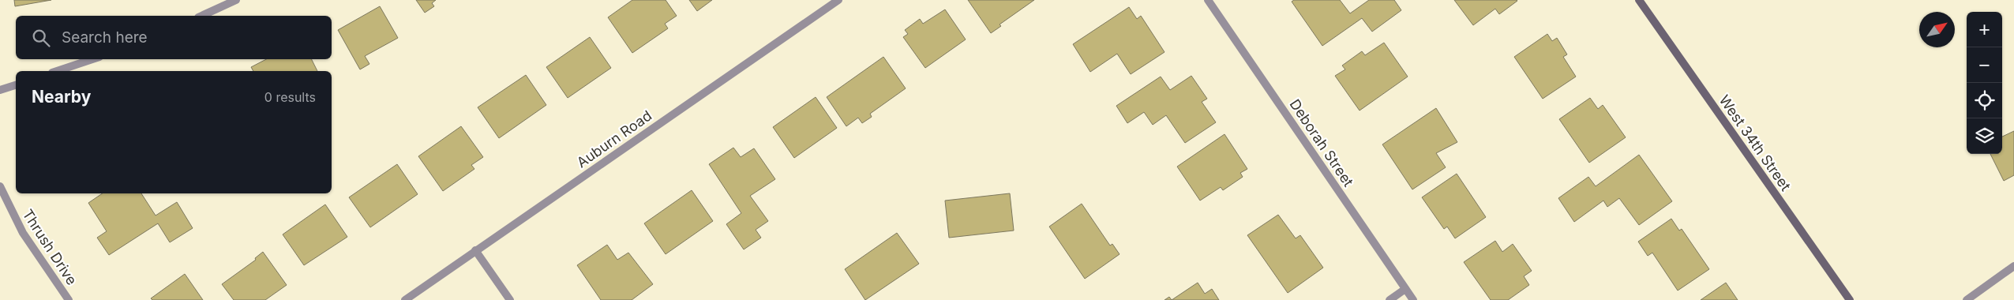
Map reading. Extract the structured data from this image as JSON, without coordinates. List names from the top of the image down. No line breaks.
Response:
{"streets":{"street":["Auburn Road","Deborah Street","West 34th Street","Thrush Drive"]},"north":"top right","page":{"map_buttons":["+","−"],"search":"Search here","heading":["Nearby","0 results"]}}
